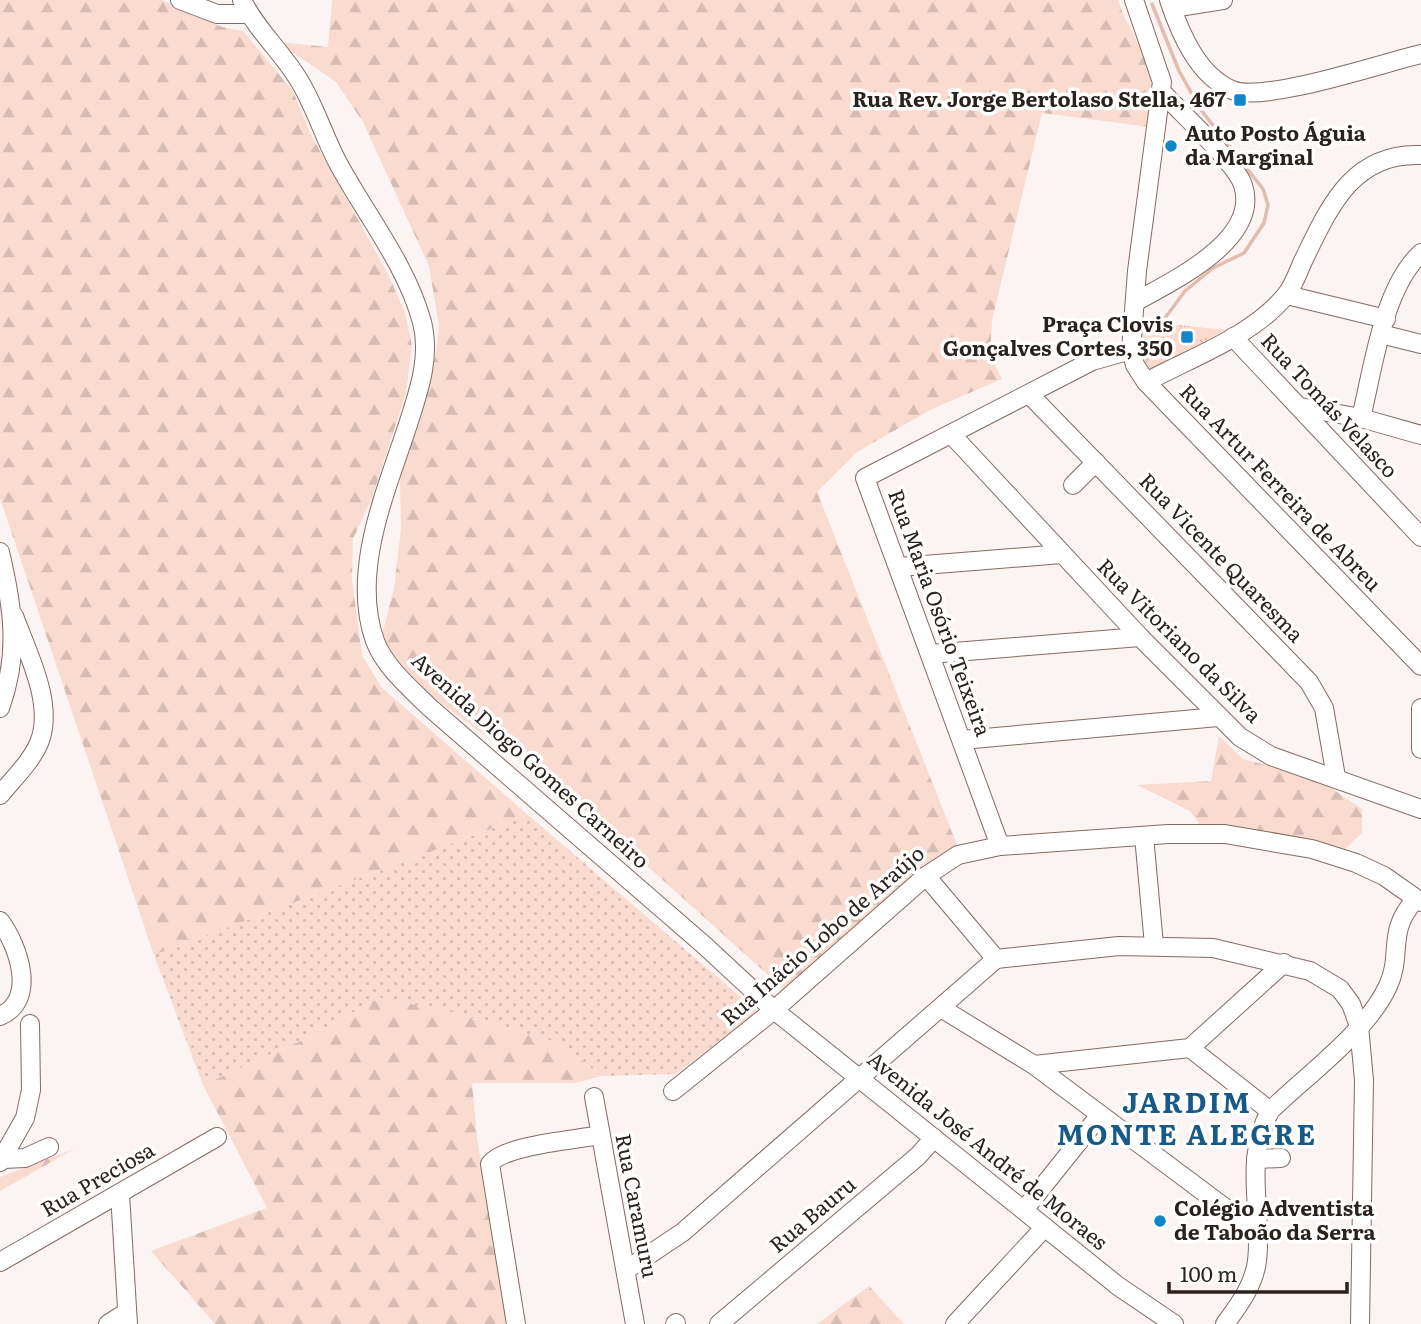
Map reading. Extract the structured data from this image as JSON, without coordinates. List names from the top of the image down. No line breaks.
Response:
{"streets":{"street":["Rua Tomás Velasco","Rua Artur Ferreira de Abreu","Rua Vicente Quaresma","Rua Maria Osório Teixeira","Rua Vitoriano da Silva","Avenida Diogo Gomes Carneiro","Rua Inácio Lobo de Araújo","Avenida José André de Moraes","Rua Preciosa","Rua Caramuru","Rua Bauru"]},"crossings":[["Rua Artur Ferreira de Abreu","Rua Maria Osório Teixeira"],["Rua Vicente Quaresma","Rua Maria Osório Teixeira"],["Rua Vicente Quaresma","Rua Vitoriano da Silva"],["Rua Maria Osório Teixeira","Rua Vitoriano da Silva"],["Rua Maria Osório Teixeira","Rua Inácio Lobo de Araújo"],["Avenida Diogo Gomes Carneiro","Rua Inácio Lobo de Araújo"],["Avenida Diogo Gomes Carneiro","Avenida José André de Moraes"],["Rua Inácio Lobo de Araújo","Avenida José André de Moraes"],["Avenida José André de Moraes","Rua Bauru"]],"districts":["JARDIM MONTE ALEGRE"],"places":{"transit":["Rua Rev. Jorge Bertolaso Stella, 467","Praça Clovis Gonçalves Cortes, 350"],"other":["Auto Posto Águia da Marginal","Colégio Adventista de Taboão da Serra"]},"scale_bar":"100 m"}
